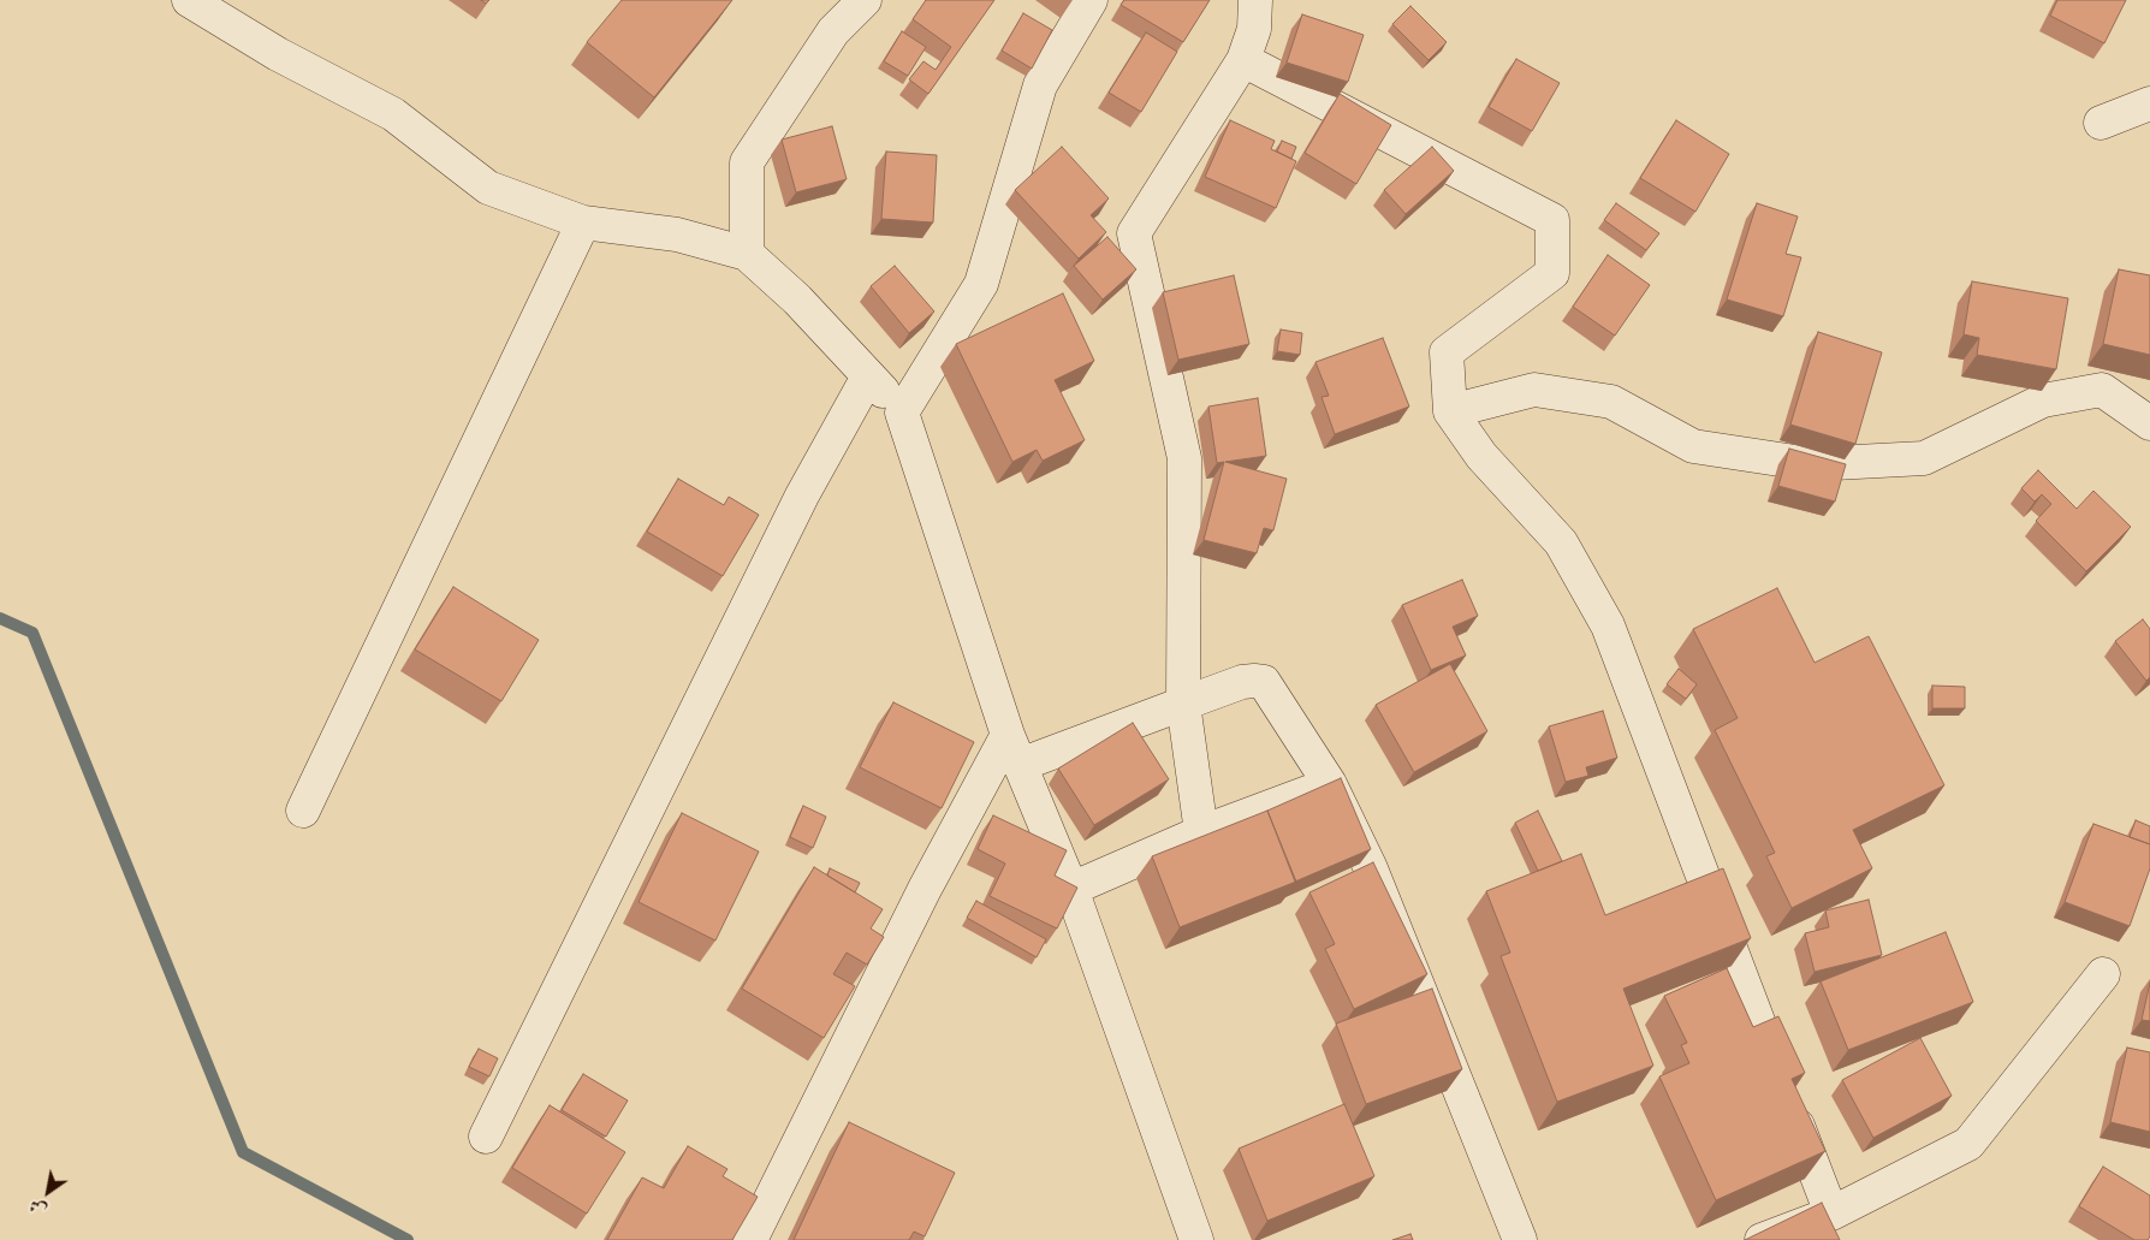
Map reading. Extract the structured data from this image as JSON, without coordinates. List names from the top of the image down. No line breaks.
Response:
{"north":"bottom left"}
